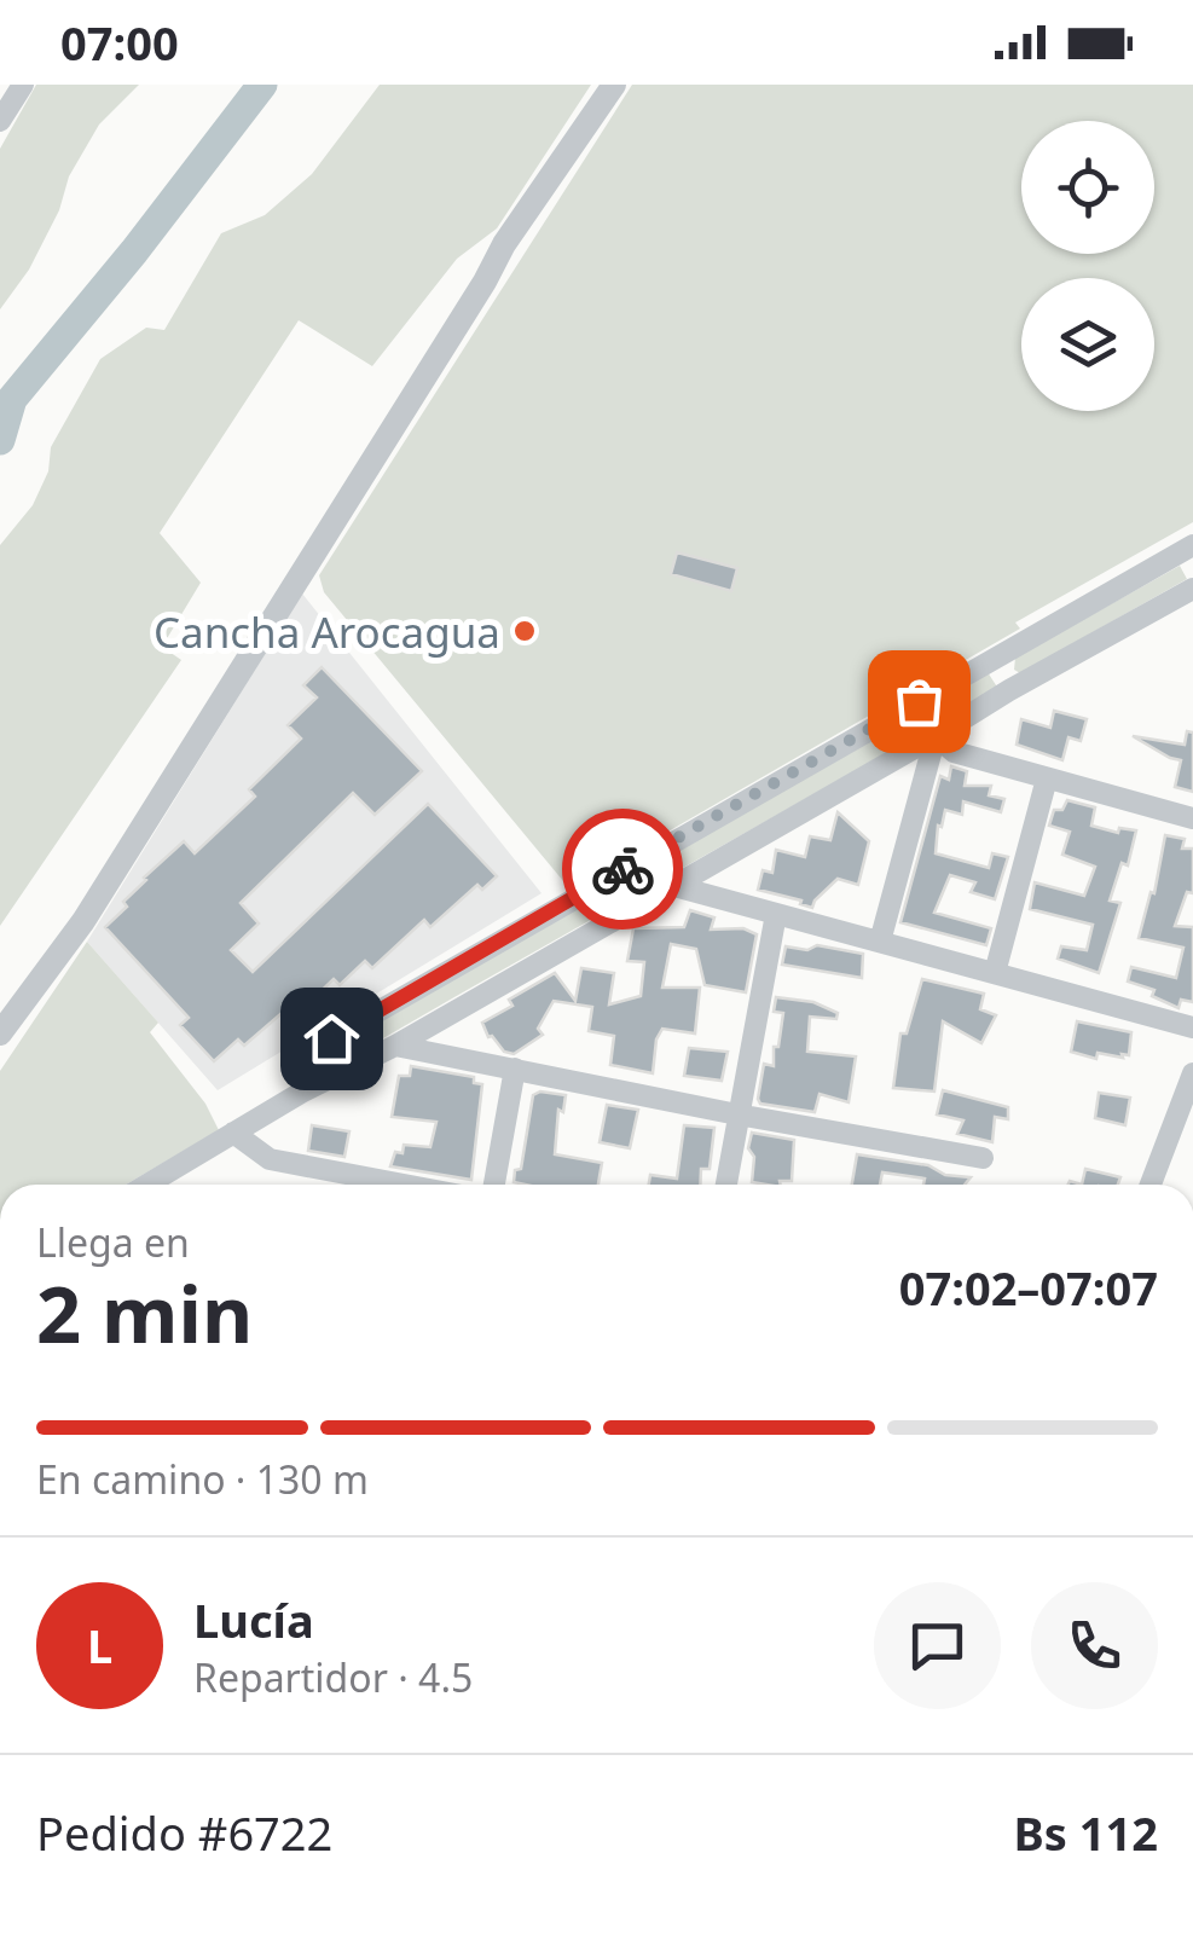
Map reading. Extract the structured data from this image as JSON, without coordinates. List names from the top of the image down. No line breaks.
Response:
{"places":["Cancha Arocagua"],"page":{"status":"07:00","heading":["2 min","Llega en","07:02–07:07"],"panel":["Lucía","Repartidor · 4.5","Pedido #6722","Bs 112"],"bar":"En camino · 130 m","round":"L"}}
